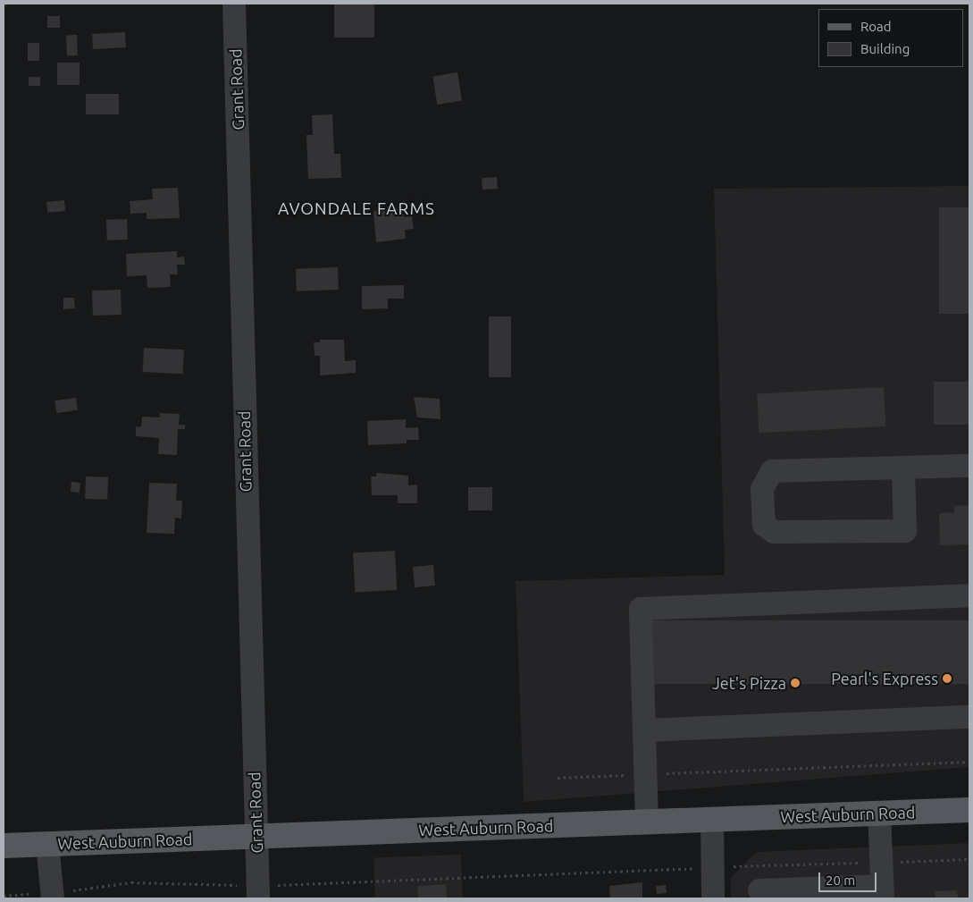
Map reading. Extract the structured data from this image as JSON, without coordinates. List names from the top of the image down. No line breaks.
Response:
{"streets":{"main road":["West Auburn Road"],"street":["Grant Road"]},"crossings":[["Grant Road","West Auburn Road"]],"districts":["AVONDALE FARMS"],"places":["Pearl's Express","Jet's Pizza"],"legend":["Road","Building"],"scale_bar":"20 m"}
